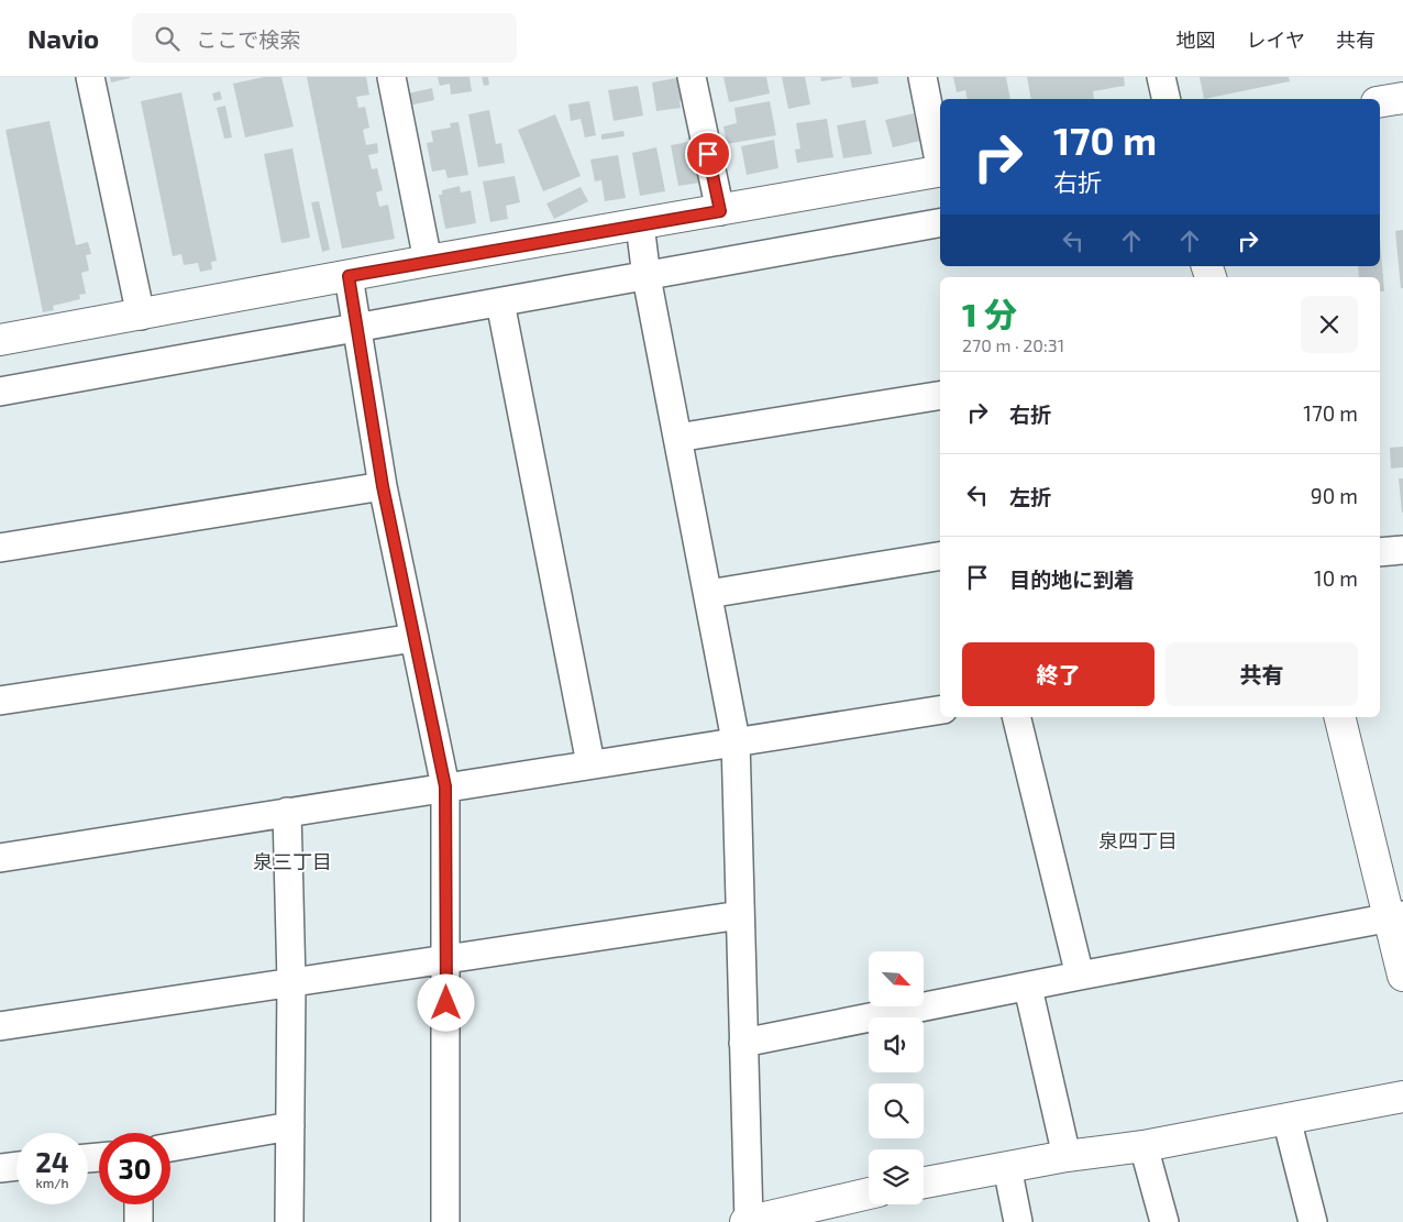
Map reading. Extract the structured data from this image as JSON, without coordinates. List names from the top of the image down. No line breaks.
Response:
{"districts":["泉四丁目","泉三丁目"],"north":"bottom right","page":{"header":"Navio","search":"ここで検索","nav":["地図","レイヤ","共有"],"turn":["170 m","右折"],"heading":["1 分","270 m · 20:31"],"list":[{"name":"右折","value":"170 m"},{"name":"左折","value":"90 m"},{"name":"目的地に到着","value":"10 m"}],"buttons":["終了","共有"],"speed":"24 km/h","limit":"30"}}
